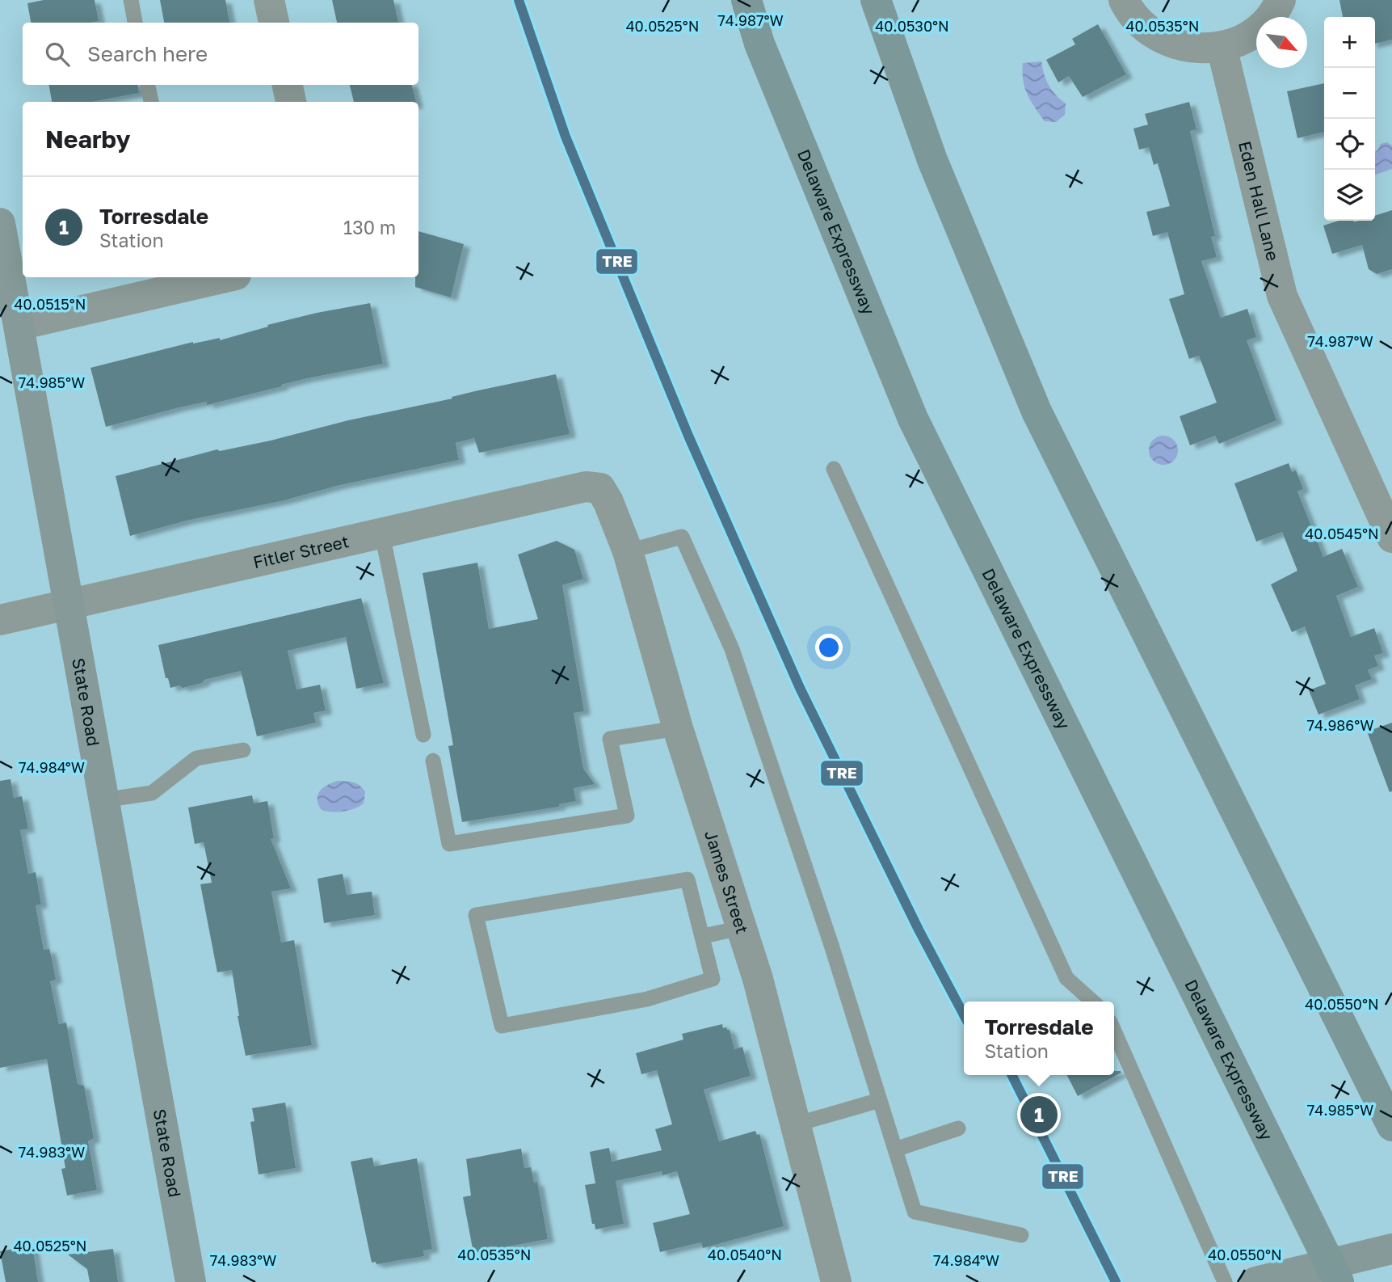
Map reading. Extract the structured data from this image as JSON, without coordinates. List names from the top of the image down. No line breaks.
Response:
{"streets":{"highway":["Delaware Expressway"],"main road":["State Road"],"street":["Eden Hall Lane","Fitler Street","James Street"]},"crossings":[["Fitler Street","State Road"],["Fitler Street","James Street"]],"lines":["transit line TRE"],"north":"bottom right","page":{"map_buttons":["+","−"],"search":"Search here","heading":"Nearby","list":[{"mark":"1","name":"Torresdale","note":"Station","value":"130 m"}],"popup":["Torresdale","Station"],"pins":"1"},"coordinates":["74.987°W","40.0525°N","40.0530°N","40.0535°N","40.0515°N","74.985°W","40.0545°N","74.986°W","74.984°W","40.0550°N","74.983°W","40.0540°N"]}
